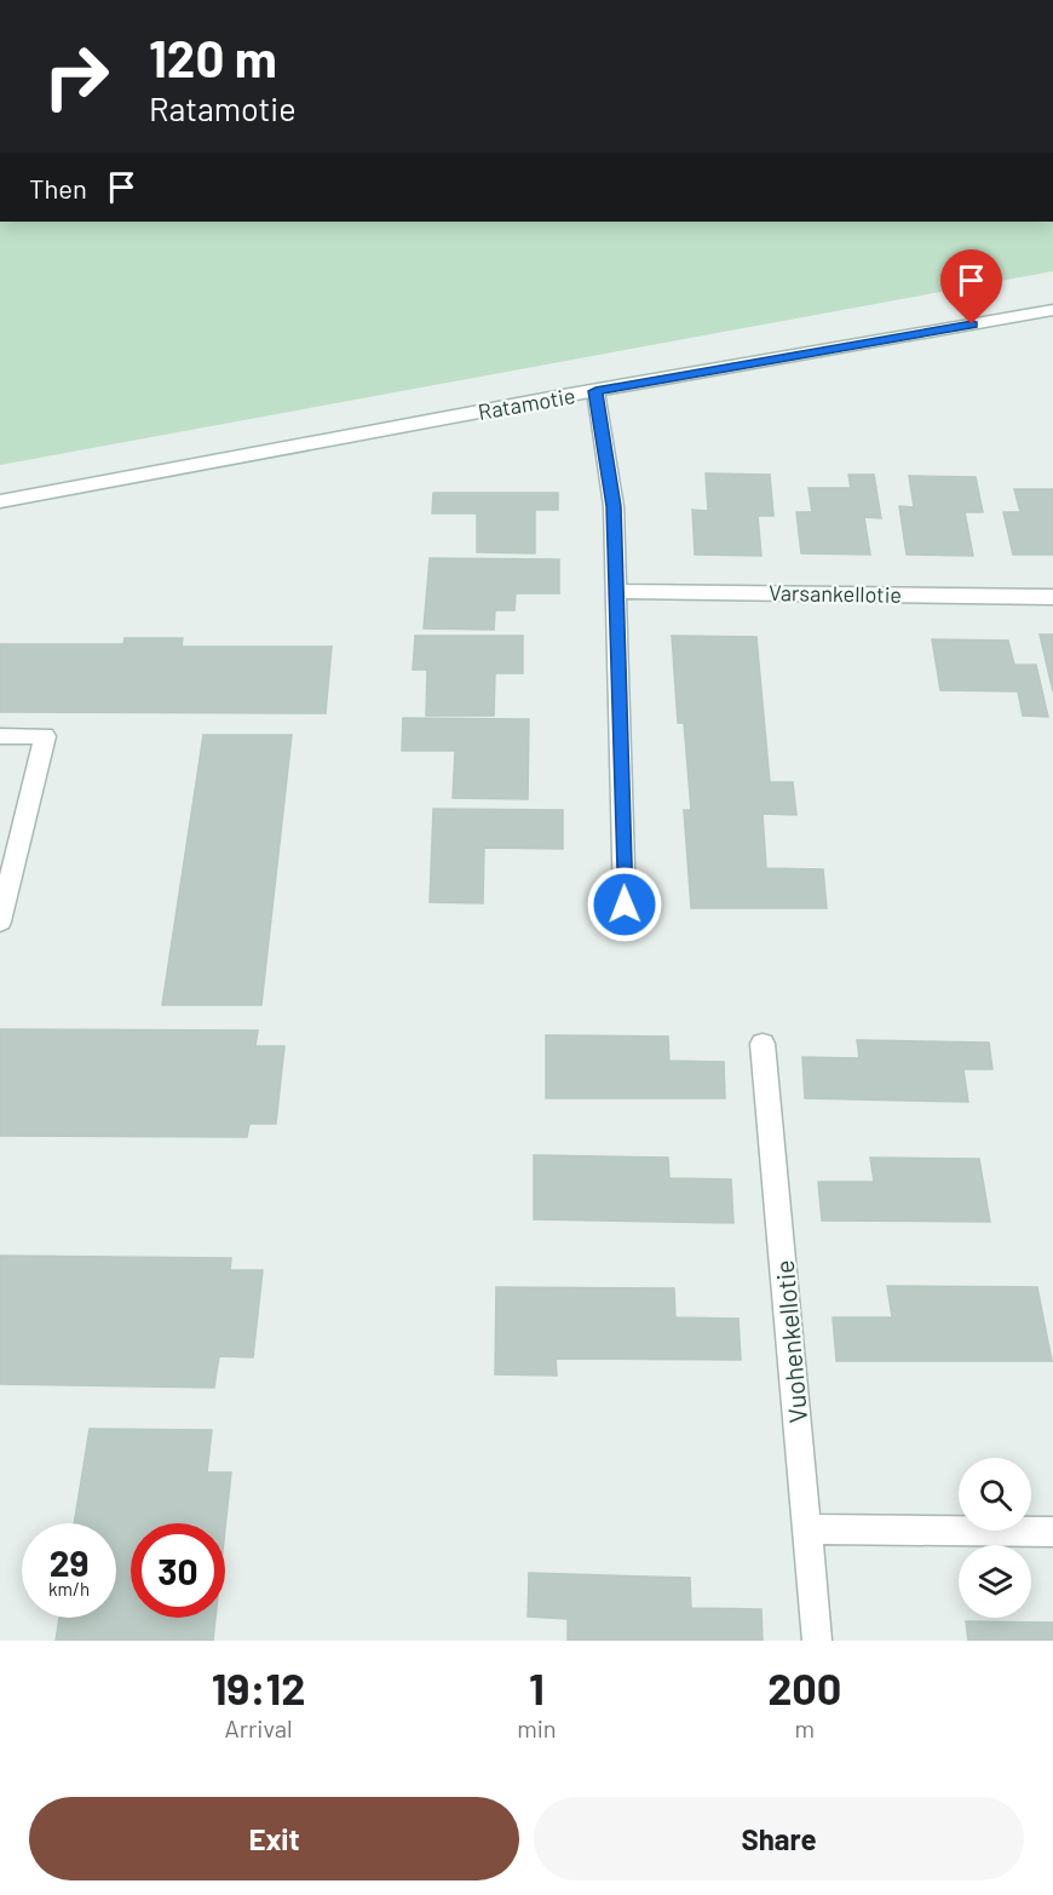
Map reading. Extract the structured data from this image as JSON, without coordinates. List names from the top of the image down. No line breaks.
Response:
{"streets":{"street":["Ratamotie","Varsankellotie","Vuohenkellotie"]},"page":{"turn":["120 m","Ratamotie"],"then":"Then","speed":"29 km/h","limit":"30","eta":["19:12","Arrival","1","min","200","m"],"buttons":["Exit","Share"]}}
